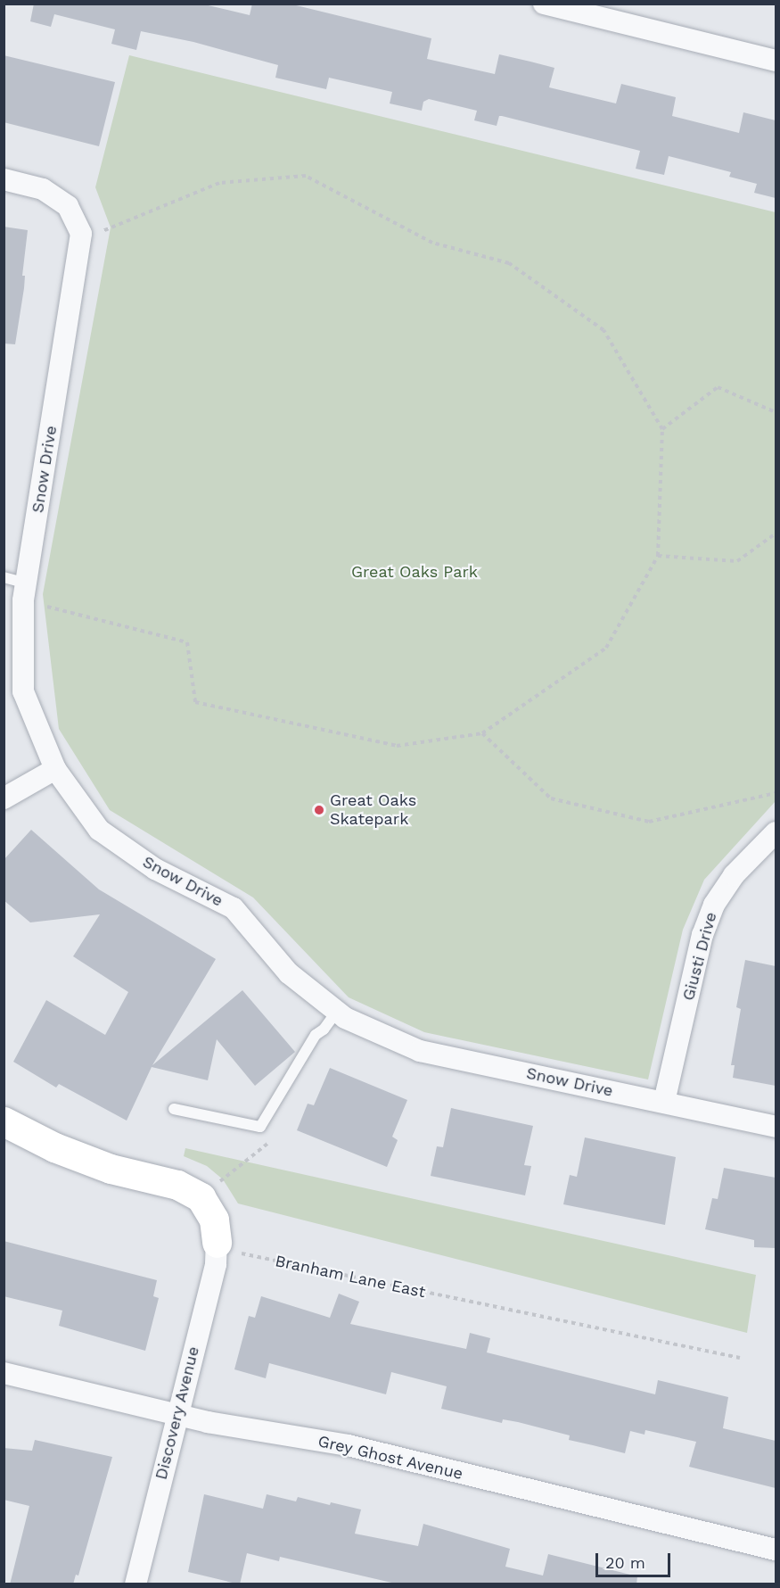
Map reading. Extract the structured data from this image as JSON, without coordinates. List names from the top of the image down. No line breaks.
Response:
{"streets":{"street":["Snow Drive","Giusti Drive","Discovery Avenue","Grey Ghost Avenue"],"path":["Branham Lane East"]},"crossings":[["Snow Drive","Giusti Drive"],["Branham Lane East","Discovery Avenue"],["Discovery Avenue","Grey Ghost Avenue"]],"parks":["Great Oaks Park"],"places":["Great Oaks Skatepark"],"scale_bar":"20 m"}
